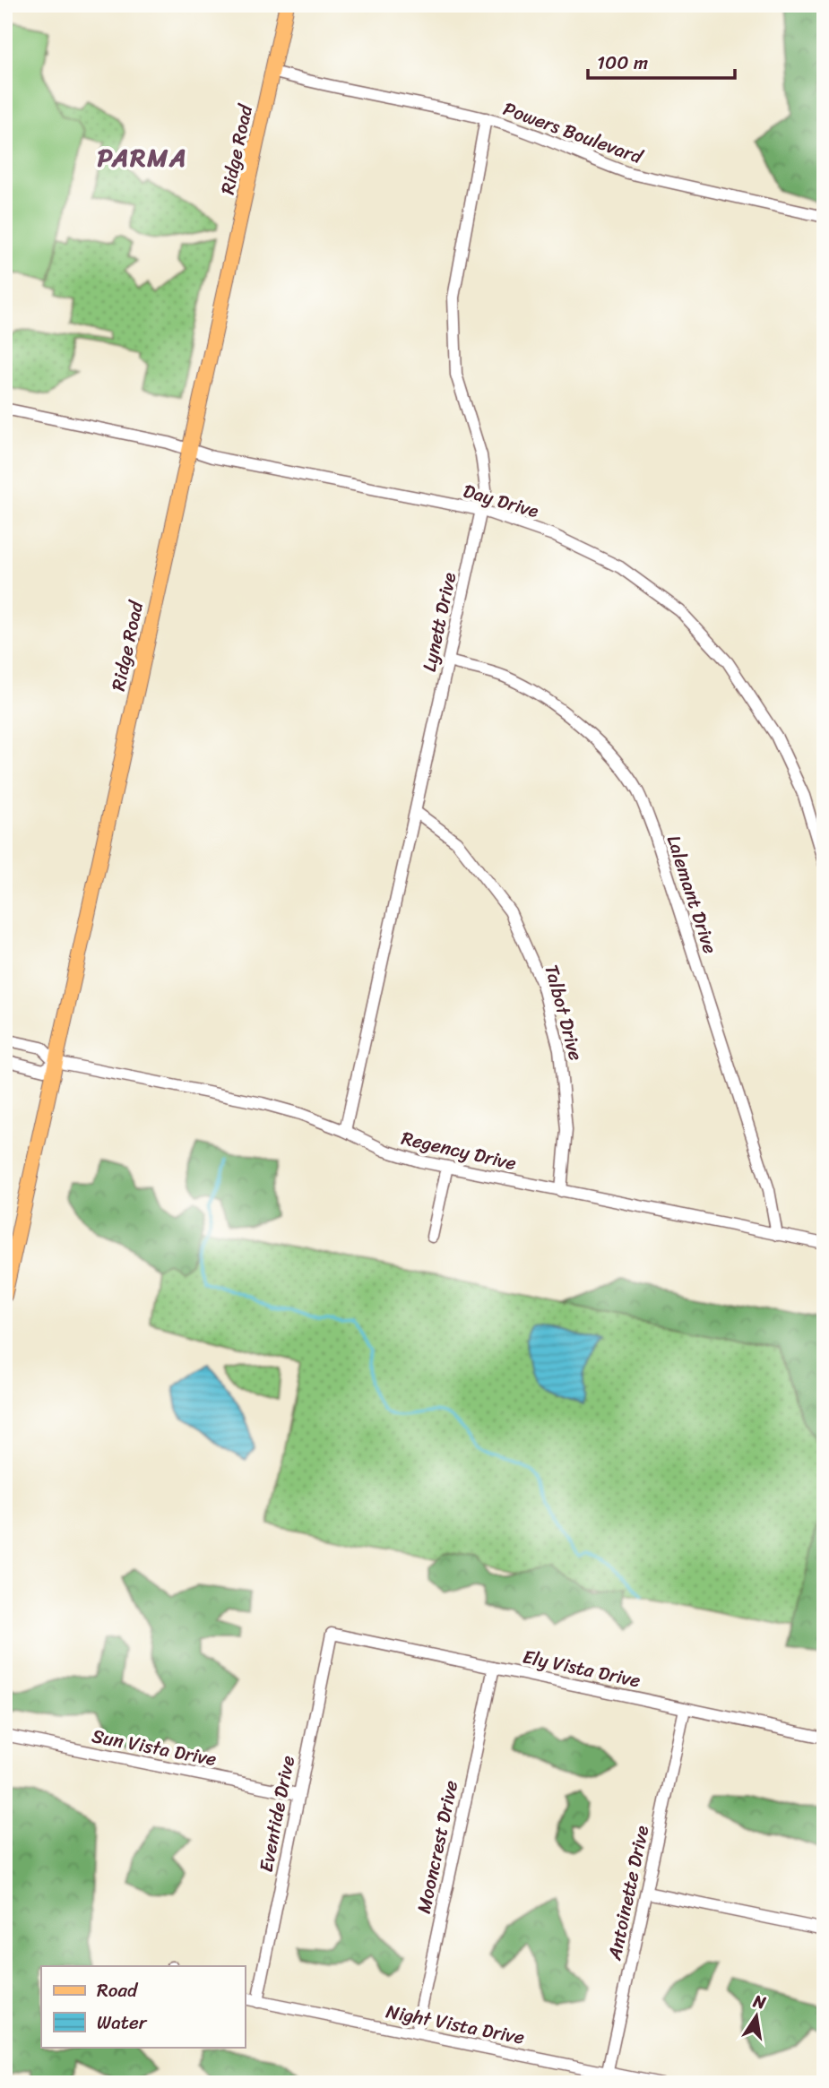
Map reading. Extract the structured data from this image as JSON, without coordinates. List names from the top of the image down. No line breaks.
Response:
{"streets":{"main road":["Ridge Road"],"street":["Powers Boulevard","Day Drive","Lynett Drive","Lalemant Drive","Talbot Drive","Regency Drive","Ely Vista Drive","Sun Vista Drive","Eventide Drive","Mooncrest Drive","Antoinette Drive","Night Vista Drive"]},"crossings":[["Powers Boulevard","Ridge Road"],["Powers Boulevard","Lynett Drive"],["Ridge Road","Day Drive"],["Ridge Road","Regency Drive"],["Day Drive","Lynett Drive"],["Lynett Drive","Lalemant Drive"],["Lynett Drive","Talbot Drive"],["Lynett Drive","Regency Drive"],["Lalemant Drive","Regency Drive"],["Talbot Drive","Regency Drive"],["Ely Vista Drive","Eventide Drive"],["Ely Vista Drive","Mooncrest Drive"],["Ely Vista Drive","Antoinette Drive"],["Sun Vista Drive","Eventide Drive"],["Eventide Drive","Night Vista Drive"],["Mooncrest Drive","Night Vista Drive"],["Antoinette Drive","Night Vista Drive"]],"districts":["PARMA"],"legend":["Road","Water"],"scale_bar":"100 m","north":"top"}
